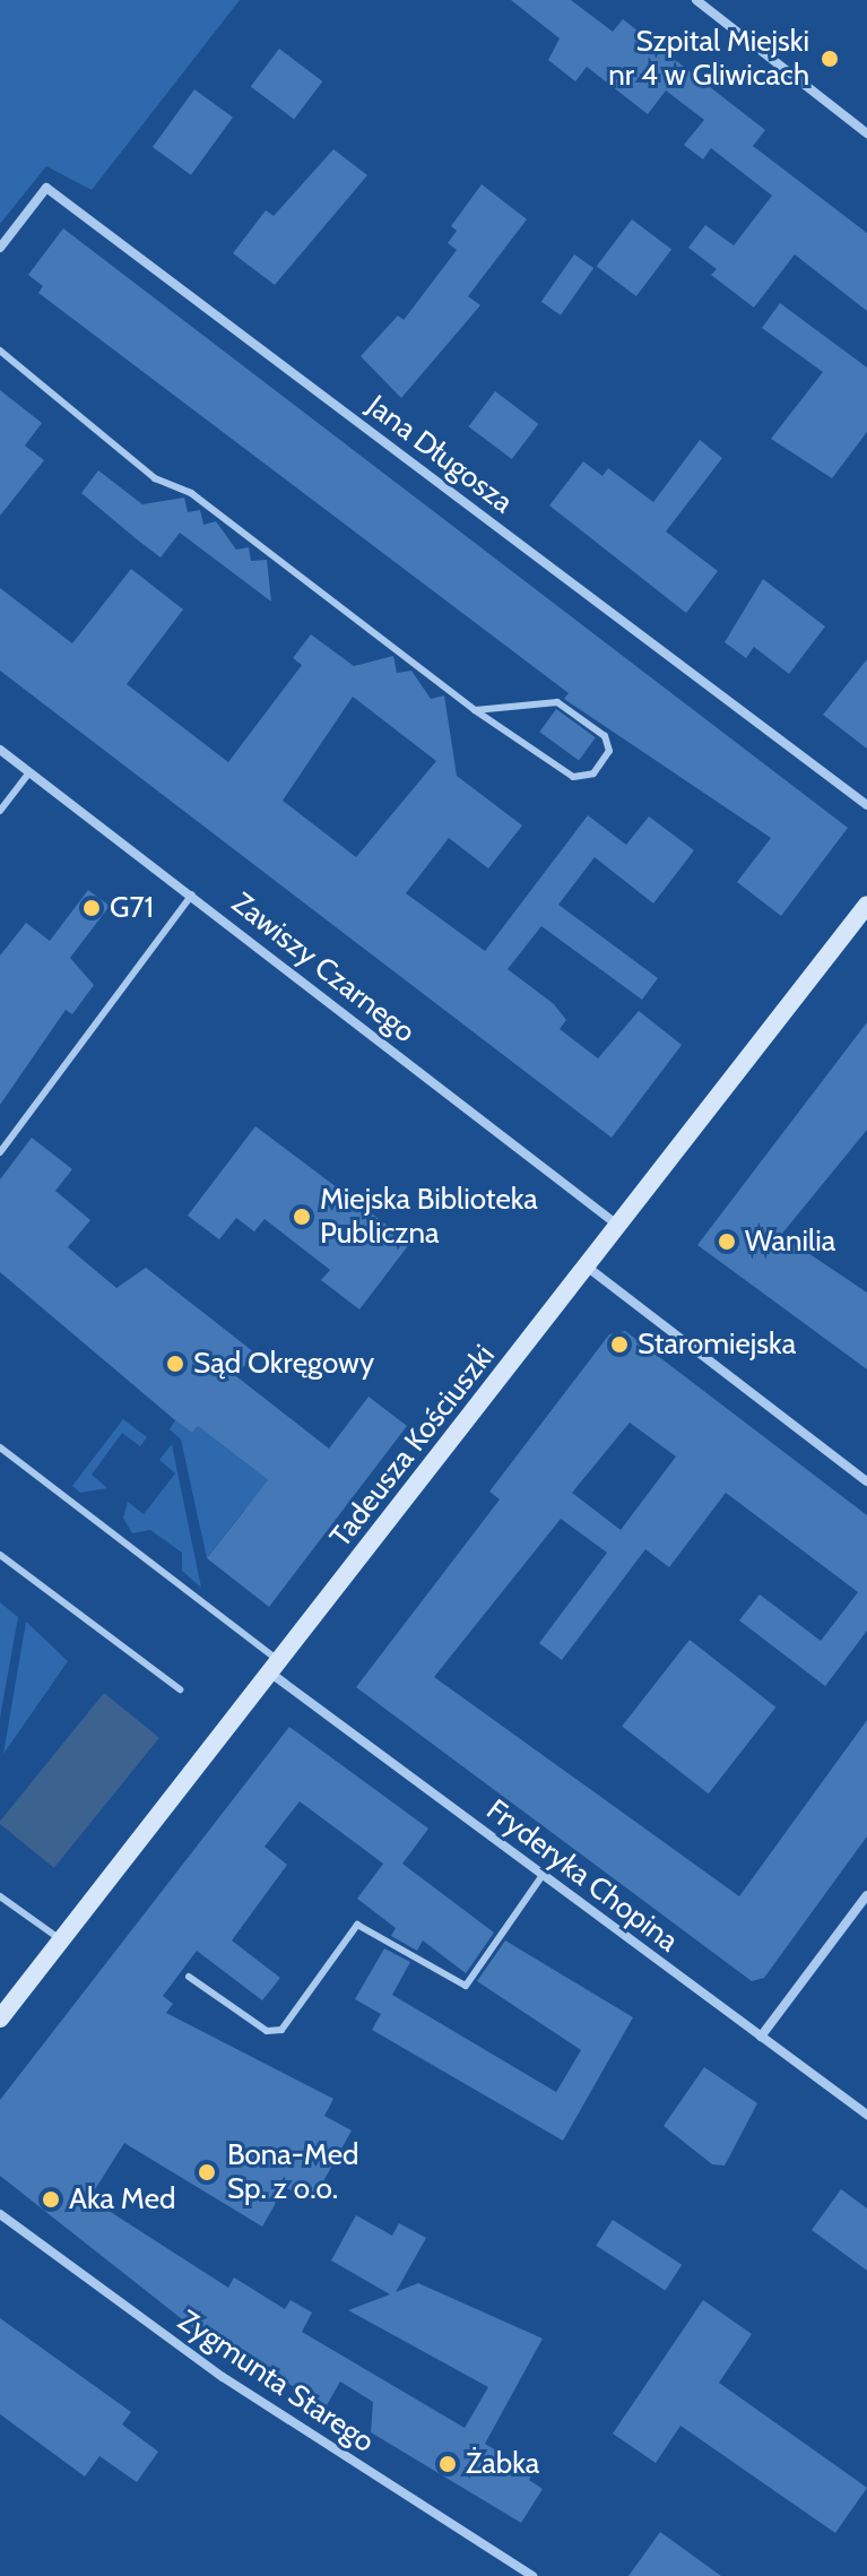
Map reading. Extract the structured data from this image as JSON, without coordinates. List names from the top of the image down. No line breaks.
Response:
{"streets":{"street":["Jana Długosza","Zawiszy Czarnego","Tadeusza Kościuszki","Fryderyka Chopina","Zygmunta Starego"]},"crossings":[["Zawiszy Czarnego","Tadeusza Kościuszki"],["Tadeusza Kościuszki","Fryderyka Chopina"]],"places":["Szpital Miejski nr 4 w Gliwicach","G71","Miejska Biblioteka Publiczna","Wanilia","Staromiejska","Sąd Okręgowy","Bona-Med Sp. z o.o.","Aka Med","Żabka"]}
